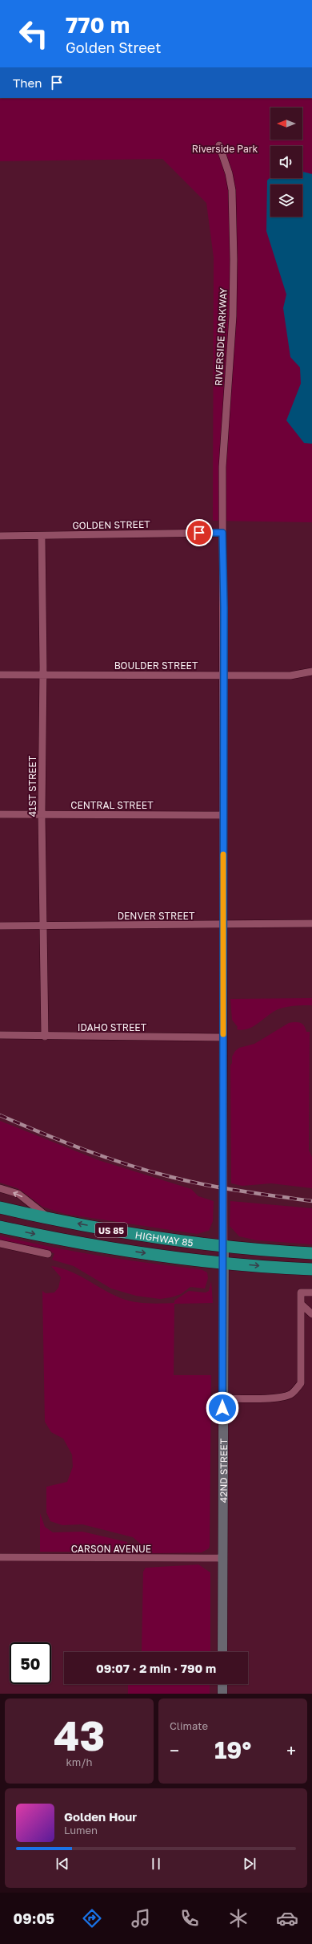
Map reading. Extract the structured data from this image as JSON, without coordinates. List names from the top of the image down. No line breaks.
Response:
{"streets":{"highway":["US 85","HIGHWAY 85"],"main road":["42ND STREET"],"street":["RIVERSIDE PARKWAY","GOLDEN STREET","BOULDER STREET","41ST STREET","CENTRAL STREET","DENVER STREET","IDAHO STREET","CARSON AVENUE"]},"crossings":[["RIVERSIDE PARKWAY","GOLDEN STREET"],["RIVERSIDE PARKWAY","42ND STREET"],["GOLDEN STREET","41ST STREET"],["GOLDEN STREET","42ND STREET"],["BOULDER STREET","41ST STREET"],["BOULDER STREET","42ND STREET"],["41ST STREET","CENTRAL STREET"],["41ST STREET","DENVER STREET"],["41ST STREET","IDAHO STREET"],["CENTRAL STREET","42ND STREET"],["DENVER STREET","42ND STREET"],["IDAHO STREET","42ND STREET"],["HIGHWAY 85","42ND STREET"],["42ND STREET","CARSON AVENUE"]],"parks":["Riverside Park"],"north":"left","page":{"turn":["770 m","Golden Street"],"then":"Then","limit":"50","trip":"09:07 · 2 min · 790 m","tile":[["43","km/h"],"Climate"],"heat":["−","19°","+"],"song":["Golden Hour","Lumen"],"tabs":"09:05"}}
